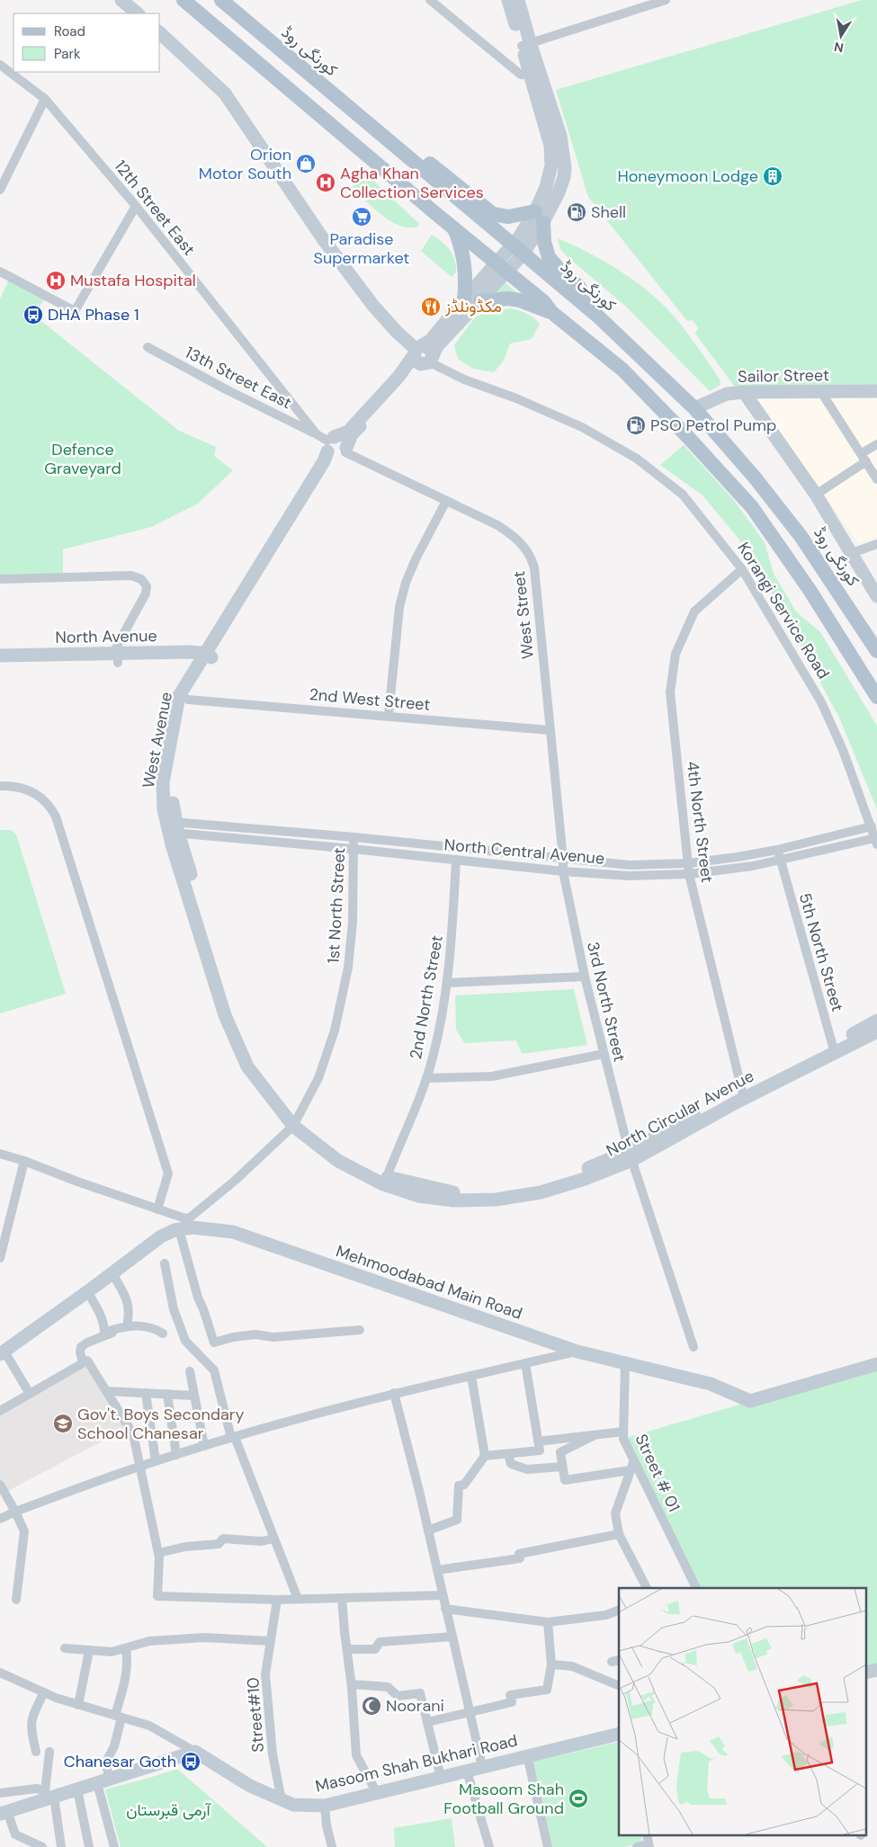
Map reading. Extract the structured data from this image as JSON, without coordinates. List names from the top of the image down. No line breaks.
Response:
{"streets":{"main road":["کورنگی روڈ"],"street":["12th Street East","Sailor Street","13th Street East","Korangi Service Road","West Street","North Avenue","2nd West Street","West Avenue","4th North Street","North Central Avenue","1st North Street","5th North Street","2nd North Street","3rd North Street","North Circular Avenue","Mehmoodabad Main Road","Street # 01","Street#10","Masoom Shah Bukhari Road"]},"crossings":[["کورنگی روڈ","Sailor Street"],["12th Street East","13th Street East"],["12th Street East","West Street"],["12th Street East","West Avenue"],["13th Street East","West Street"],["13th Street East","West Avenue"],["Korangi Service Road","West Avenue"],["Korangi Service Road","4th North Street"],["Korangi Service Road","North Central Avenue"],["West Street","2nd West Street"],["West Street","West Avenue"],["West Street","North Central Avenue"],["West Street","3rd North Street"],["North Avenue","West Avenue"],["2nd West Street","West Avenue"],["West Avenue","North Central Avenue"],["West Avenue","1st North Street"],["West Avenue","North Circular Avenue"],["4th North Street","North Central Avenue"],["4th North Street","North Circular Avenue"],["North Central Avenue","1st North Street"],["North Central Avenue","5th North Street"],["North Central Avenue","2nd North Street"],["North Central Avenue","3rd North Street"],["1st North Street","North Circular Avenue"],["5th North Street","North Circular Avenue"],["2nd North Street","North Circular Avenue"],["3rd North Street","North Circular Avenue"],["Mehmoodabad Main Road","Street # 01"],["Street#10","Masoom Shah Bukhari Road"]],"parks":["Defence Graveyard","آرمی قبرستان"],"places":{"shop":["Orion Motor South"],"building":["Honeymoon Lodge"],"hospital":["Agha Khan Collection Services","Mustafa Hospital"],"fuel station":["Shell","PSO Petrol Pump"],"supermarket":["Paradise Supermarket"],"restaurant":["مکڈونلڈز"],"bus stop":["DHA Phase 1","Chanesar Goth"],"school or university":["Gov't. Boys Secondary School Chanesar"],"mosque":["Noorani"],"sports":["Masoom Shah Football Ground"]},"legend":["Road","Park"],"north":"bottom"}
